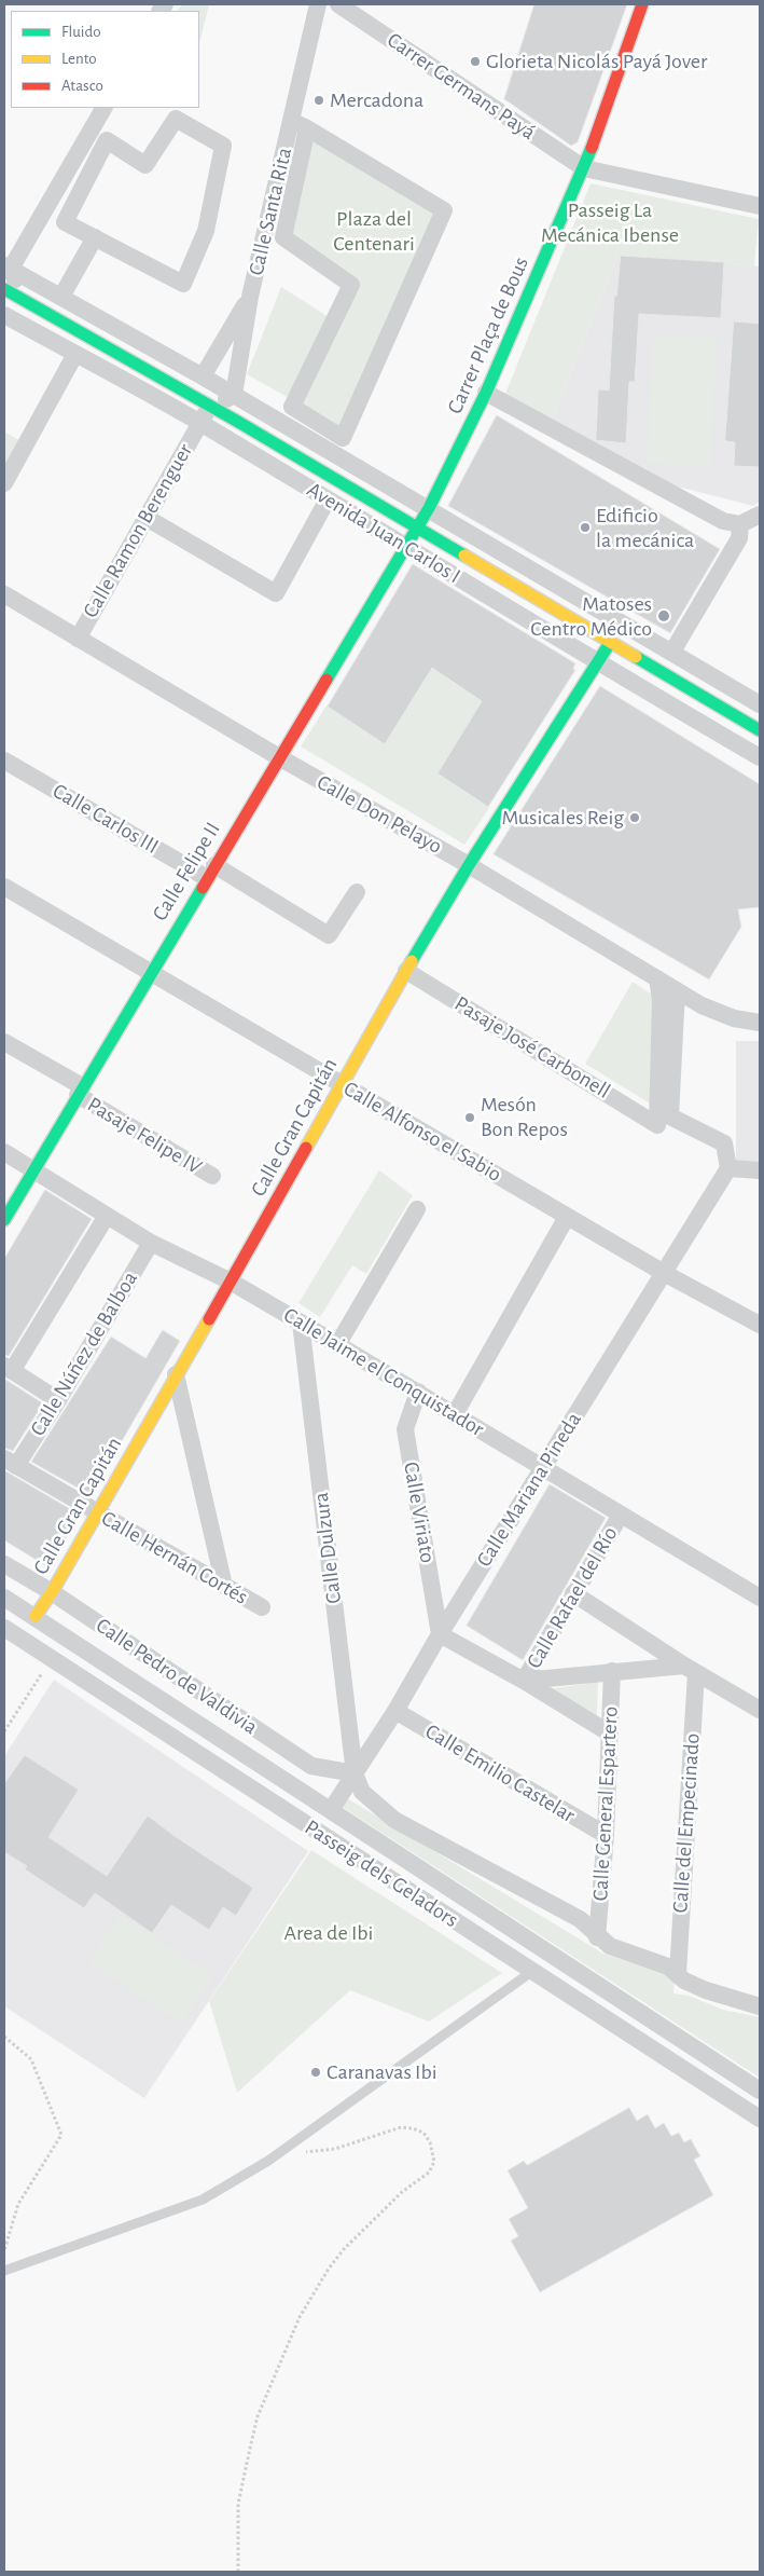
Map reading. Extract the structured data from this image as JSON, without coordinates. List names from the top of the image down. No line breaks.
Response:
{"streets":{"street":["Carrer Germans Payá","Calle Santa Rita","Carrer Plaça de Bous","Calle Ramon Berenguer","Avenida Juan Carlos I","Calle Don Pelayo","Calle Carlos III","Calle Felipe II","Pasaje José Carbonell","Calle Gran Capitán","Calle Alfonso el Sabio","Pasaje Felipe IV","Calle Núñez de Balboa","Calle Jaime el Conquistador","Calle Mariana Pineda","Calle Viriato","Calle Dulzura","Calle Hernán Cortés","Calle Rafael del Río","Calle Pedro de Valdivia","Calle Emilio Castelar","Calle General Espartero","Calle del Empecinado","Passeig dels Geladors"]},"crossings":[["Carrer Germans Payá","Carrer Plaça de Bous"],["Calle Santa Rita","Avenida Juan Carlos I"],["Carrer Plaça de Bous","Avenida Juan Carlos I"],["Carrer Plaça de Bous","Calle Felipe II"],["Calle Ramon Berenguer","Avenida Juan Carlos I"],["Calle Ramon Berenguer","Calle Don Pelayo"],["Avenida Juan Carlos I","Calle Felipe II"],["Avenida Juan Carlos I","Calle Gran Capitán"],["Calle Don Pelayo","Calle Felipe II"],["Calle Don Pelayo","Pasaje José Carbonell"],["Calle Don Pelayo","Calle Gran Capitán"],["Calle Carlos III","Calle Felipe II"],["Calle Felipe II","Calle Alfonso el Sabio"],["Calle Felipe II","Pasaje Felipe IV"],["Calle Felipe II","Calle Jaime el Conquistador"],["Pasaje José Carbonell","Calle Gran Capitán"],["Calle Gran Capitán","Calle Alfonso el Sabio"],["Calle Gran Capitán","Calle Jaime el Conquistador"],["Calle Gran Capitán","Calle Hernán Cortés"],["Calle Gran Capitán","Calle Pedro de Valdivia"],["Calle Alfonso el Sabio","Calle Mariana Pineda"],["Calle Núñez de Balboa","Calle Jaime el Conquistador"],["Calle Núñez de Balboa","Calle Hernán Cortés"],["Calle Jaime el Conquistador","Calle Mariana Pineda"],["Calle Jaime el Conquistador","Calle Viriato"],["Calle Jaime el Conquistador","Calle Dulzura"],["Calle Jaime el Conquistador","Calle Rafael del Río"],["Calle Mariana Pineda","Calle Viriato"],["Calle Mariana Pineda","Calle Dulzura"],["Calle Mariana Pineda","Calle Pedro de Valdivia"],["Calle Mariana Pineda","Calle Emilio Castelar"],["Calle Dulzura","Calle Pedro de Valdivia"],["Calle Emilio Castelar","Calle General Espartero"]],"parks":["Passeig La Mecánica Ibense","Plaza del Centenari","Area de Ibi"],"places":["Glorieta Nicolás Payá Jover","Mercadona","Edificio la mecánica","Matoses Centro Médico","Musicales Reig","Mesón Bon Repos","Caranavas Ibi"],"legend":["Fluido","Lento","Atasco"]}
